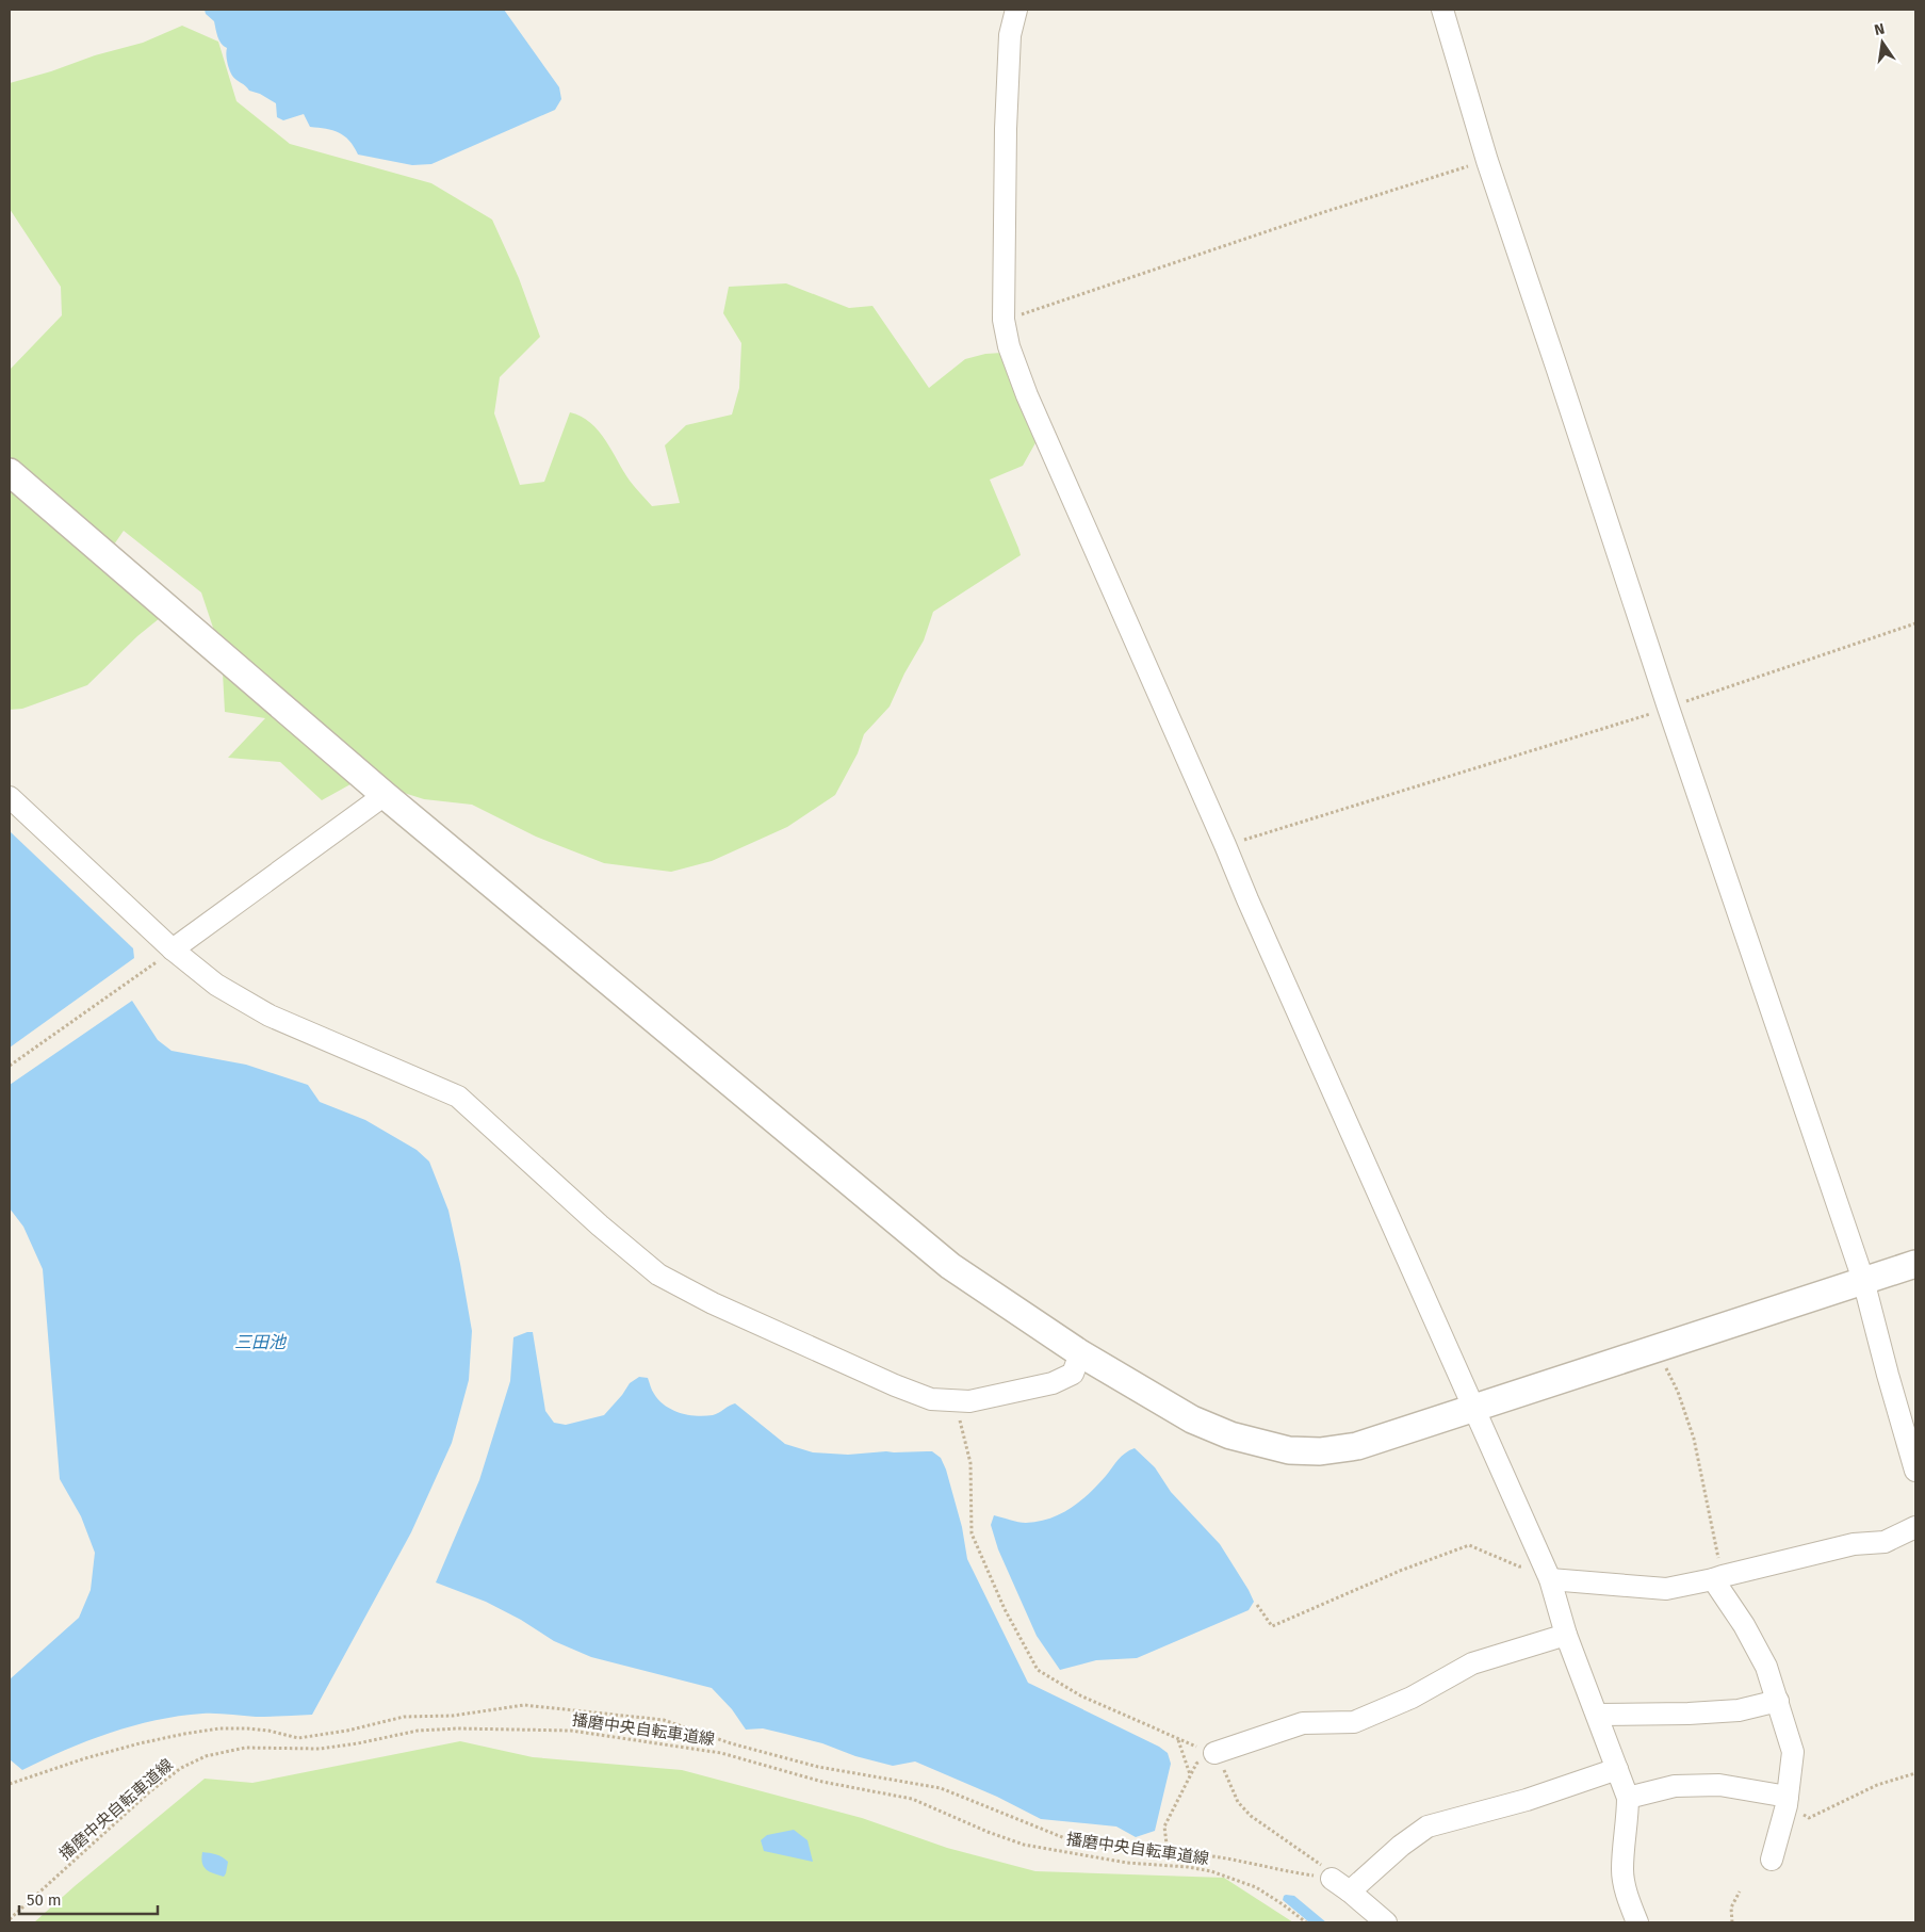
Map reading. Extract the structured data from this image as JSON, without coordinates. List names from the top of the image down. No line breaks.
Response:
{"streets":{"path":["播磨中央自転車道線"]},"water":["三田池"],"scale_bar":"50 m","north":"top"}
